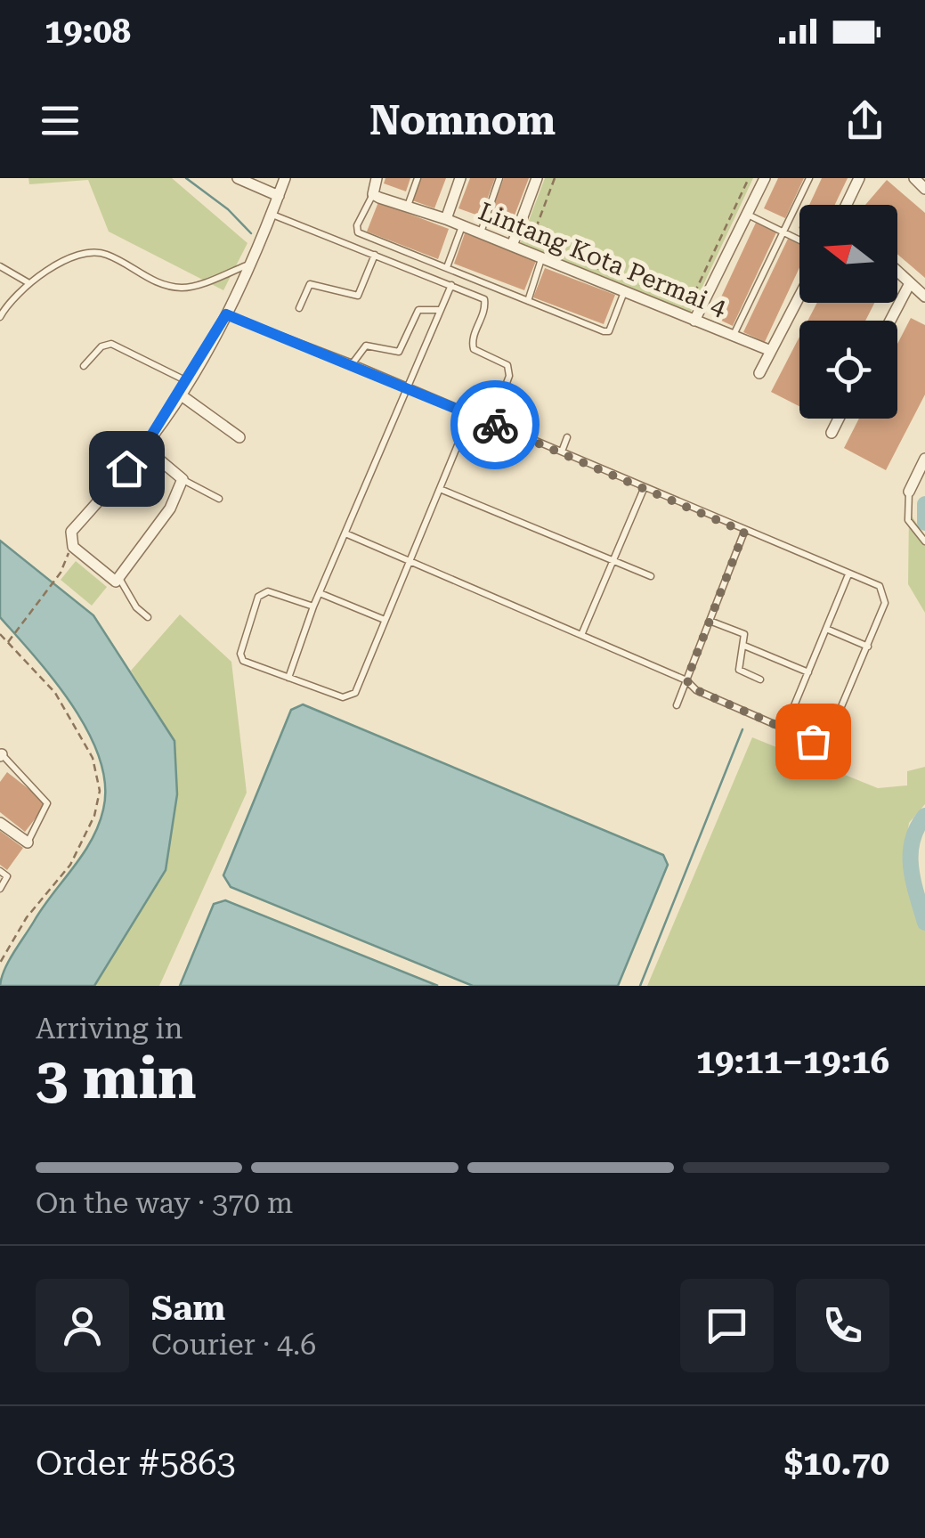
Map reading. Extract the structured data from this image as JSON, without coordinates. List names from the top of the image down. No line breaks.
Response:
{"streets":{"street":["Lintang Kota Permai 4"]},"north":"left","page":{"status":"19:08","header":"Nomnom","heading":["3 min","Arriving in","19:11–19:16"],"panel":["Sam","Courier · 4.6","Order #5863","$10.70"],"bar":"On the way · 370 m"}}
